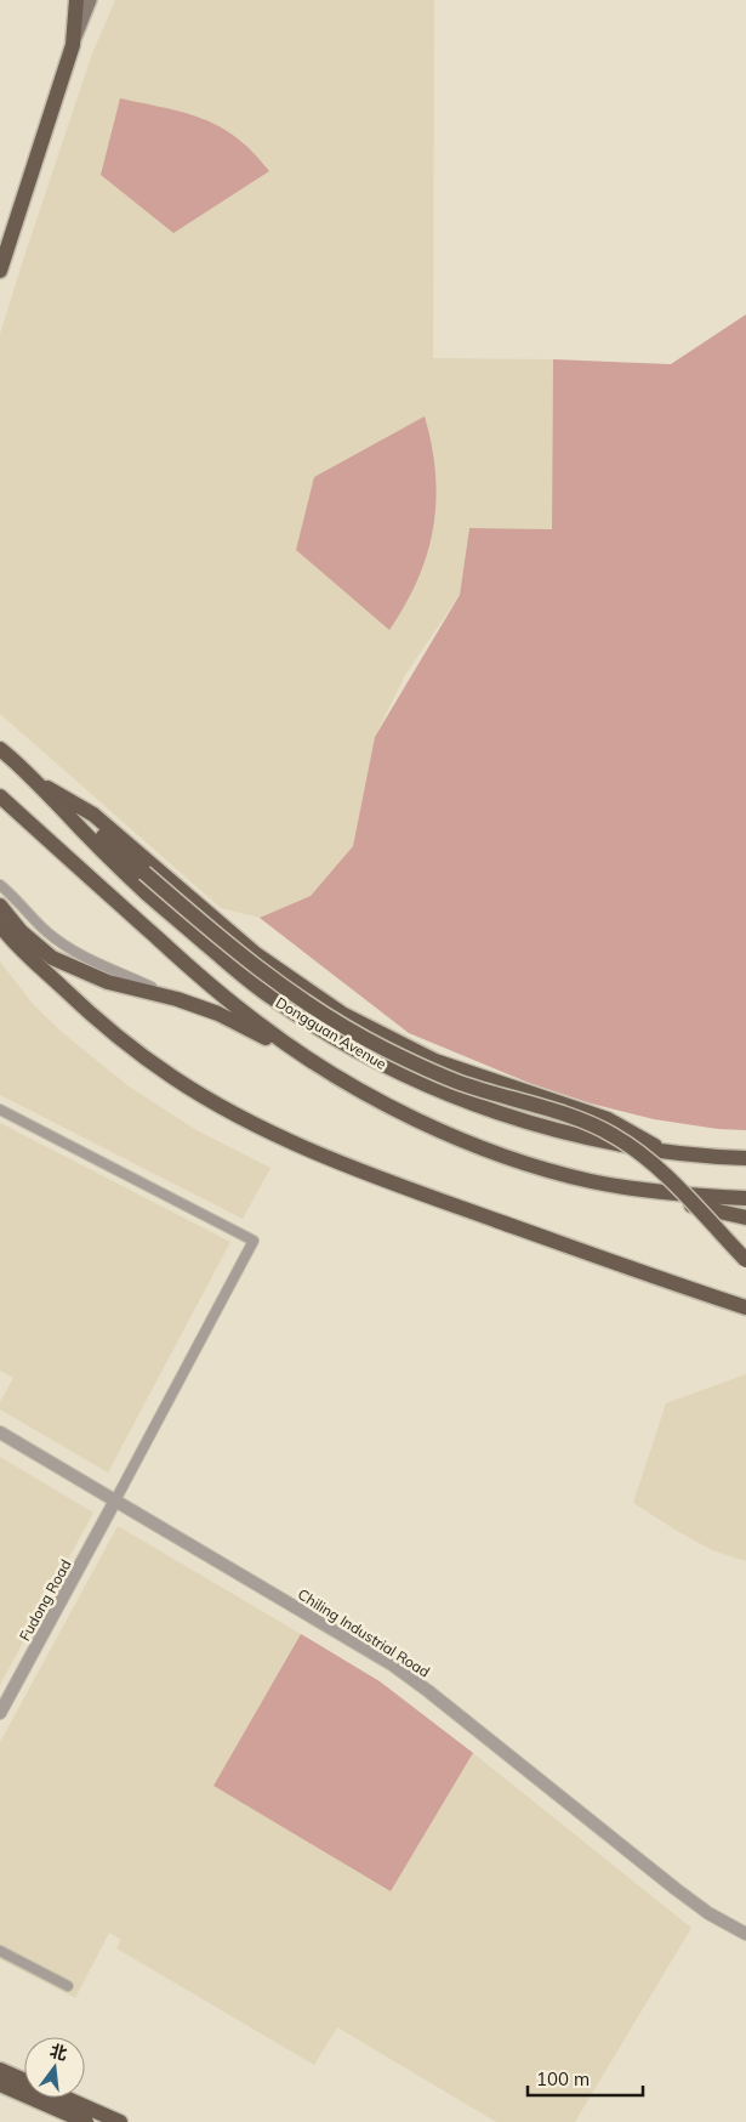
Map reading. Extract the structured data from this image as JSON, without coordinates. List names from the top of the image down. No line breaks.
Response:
{"streets":{"highway":["Dongguan Avenue"],"street":["Fudong Road","Chiling Industrial Road"]},"crossings":[["Fudong Road","Chiling Industrial Road"]],"scale_bar":"100 m","north":"top"}
